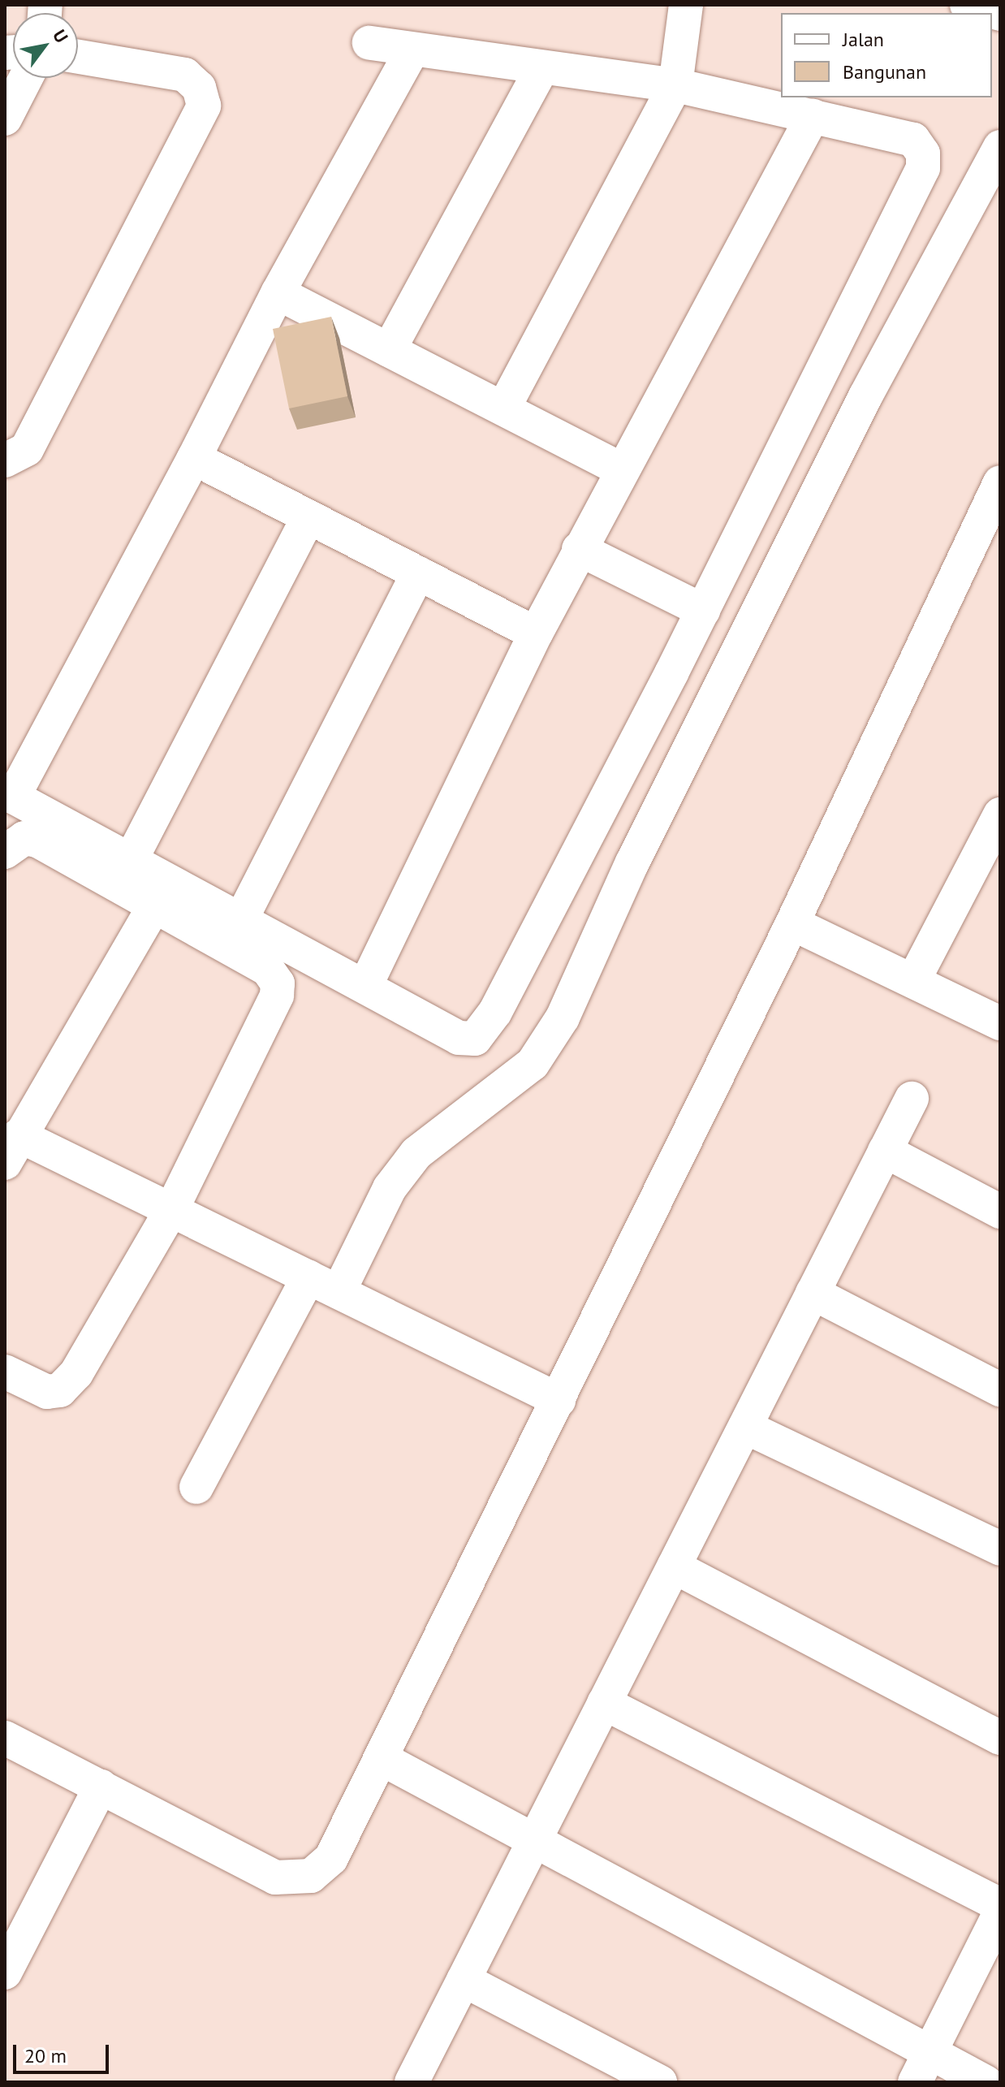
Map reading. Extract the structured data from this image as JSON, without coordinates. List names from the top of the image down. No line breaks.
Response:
{"legend":["Jalan","Bangunan"],"scale_bar":"20 m","north":"top right"}
